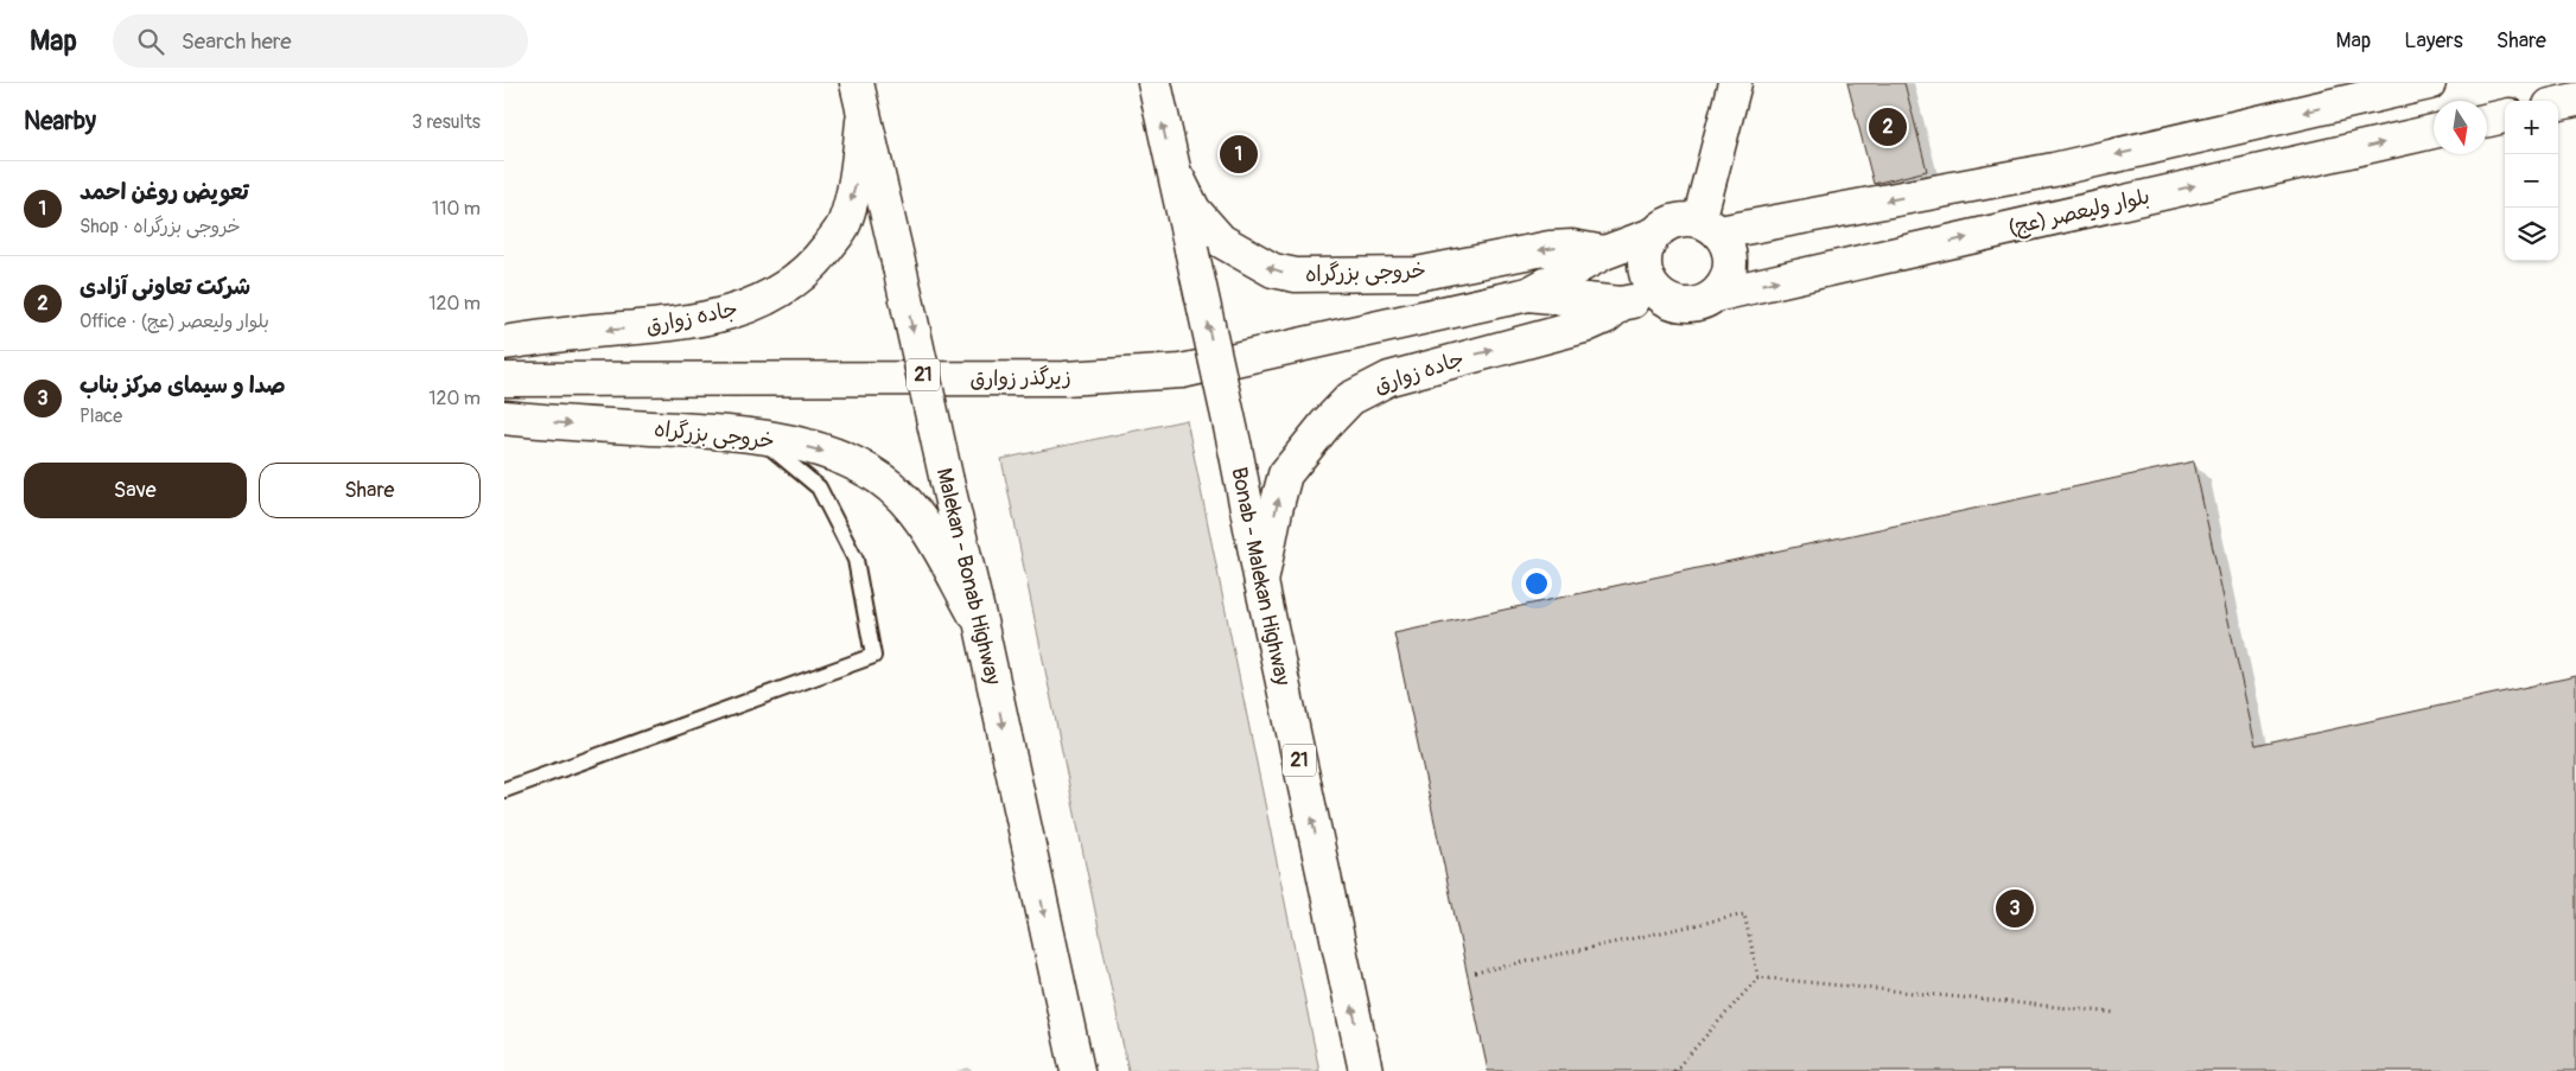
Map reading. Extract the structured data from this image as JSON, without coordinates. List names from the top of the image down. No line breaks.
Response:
{"streets":{"main road":["بلوار ولیعصر (عج)","خروجی بزرگراه","جاده زوارق","21","زیرگذر زوارق","Malekan - Bonab Highway","Bonab - Malekan Highway"]},"crossings":[["خروجی بزرگراه","Malekan - Bonab Highway"],["خروجی بزرگراه","Bonab - Malekan Highway"],["جاده زوارق","Malekan - Bonab Highway"],["جاده زوارق","Bonab - Malekan Highway"]],"one_way":["Malekan - Bonab Highway","Bonab - Malekan Highway"],"north":"bottom","page":{"header":"Map","search":"Search here","nav":["Map","Layers","Share"],"heading":["Nearby","3 results"],"map_buttons":["+","−"],"pins":["2","1","3"],"list":[{"mark":"1","name":"تعویض روغن احمد","note":"Shop · خروجی بزرگراه","value":"110 m"},{"mark":"2","name":"شرکت تعاونی آزادی","note":"Office · بلوار ولیعصر (عج)","value":"120 m"},{"mark":"3","name":"صدا و سیمای مرکز بناب","note":"Place","value":"120 m"}],"buttons":["Save","Share"]}}
